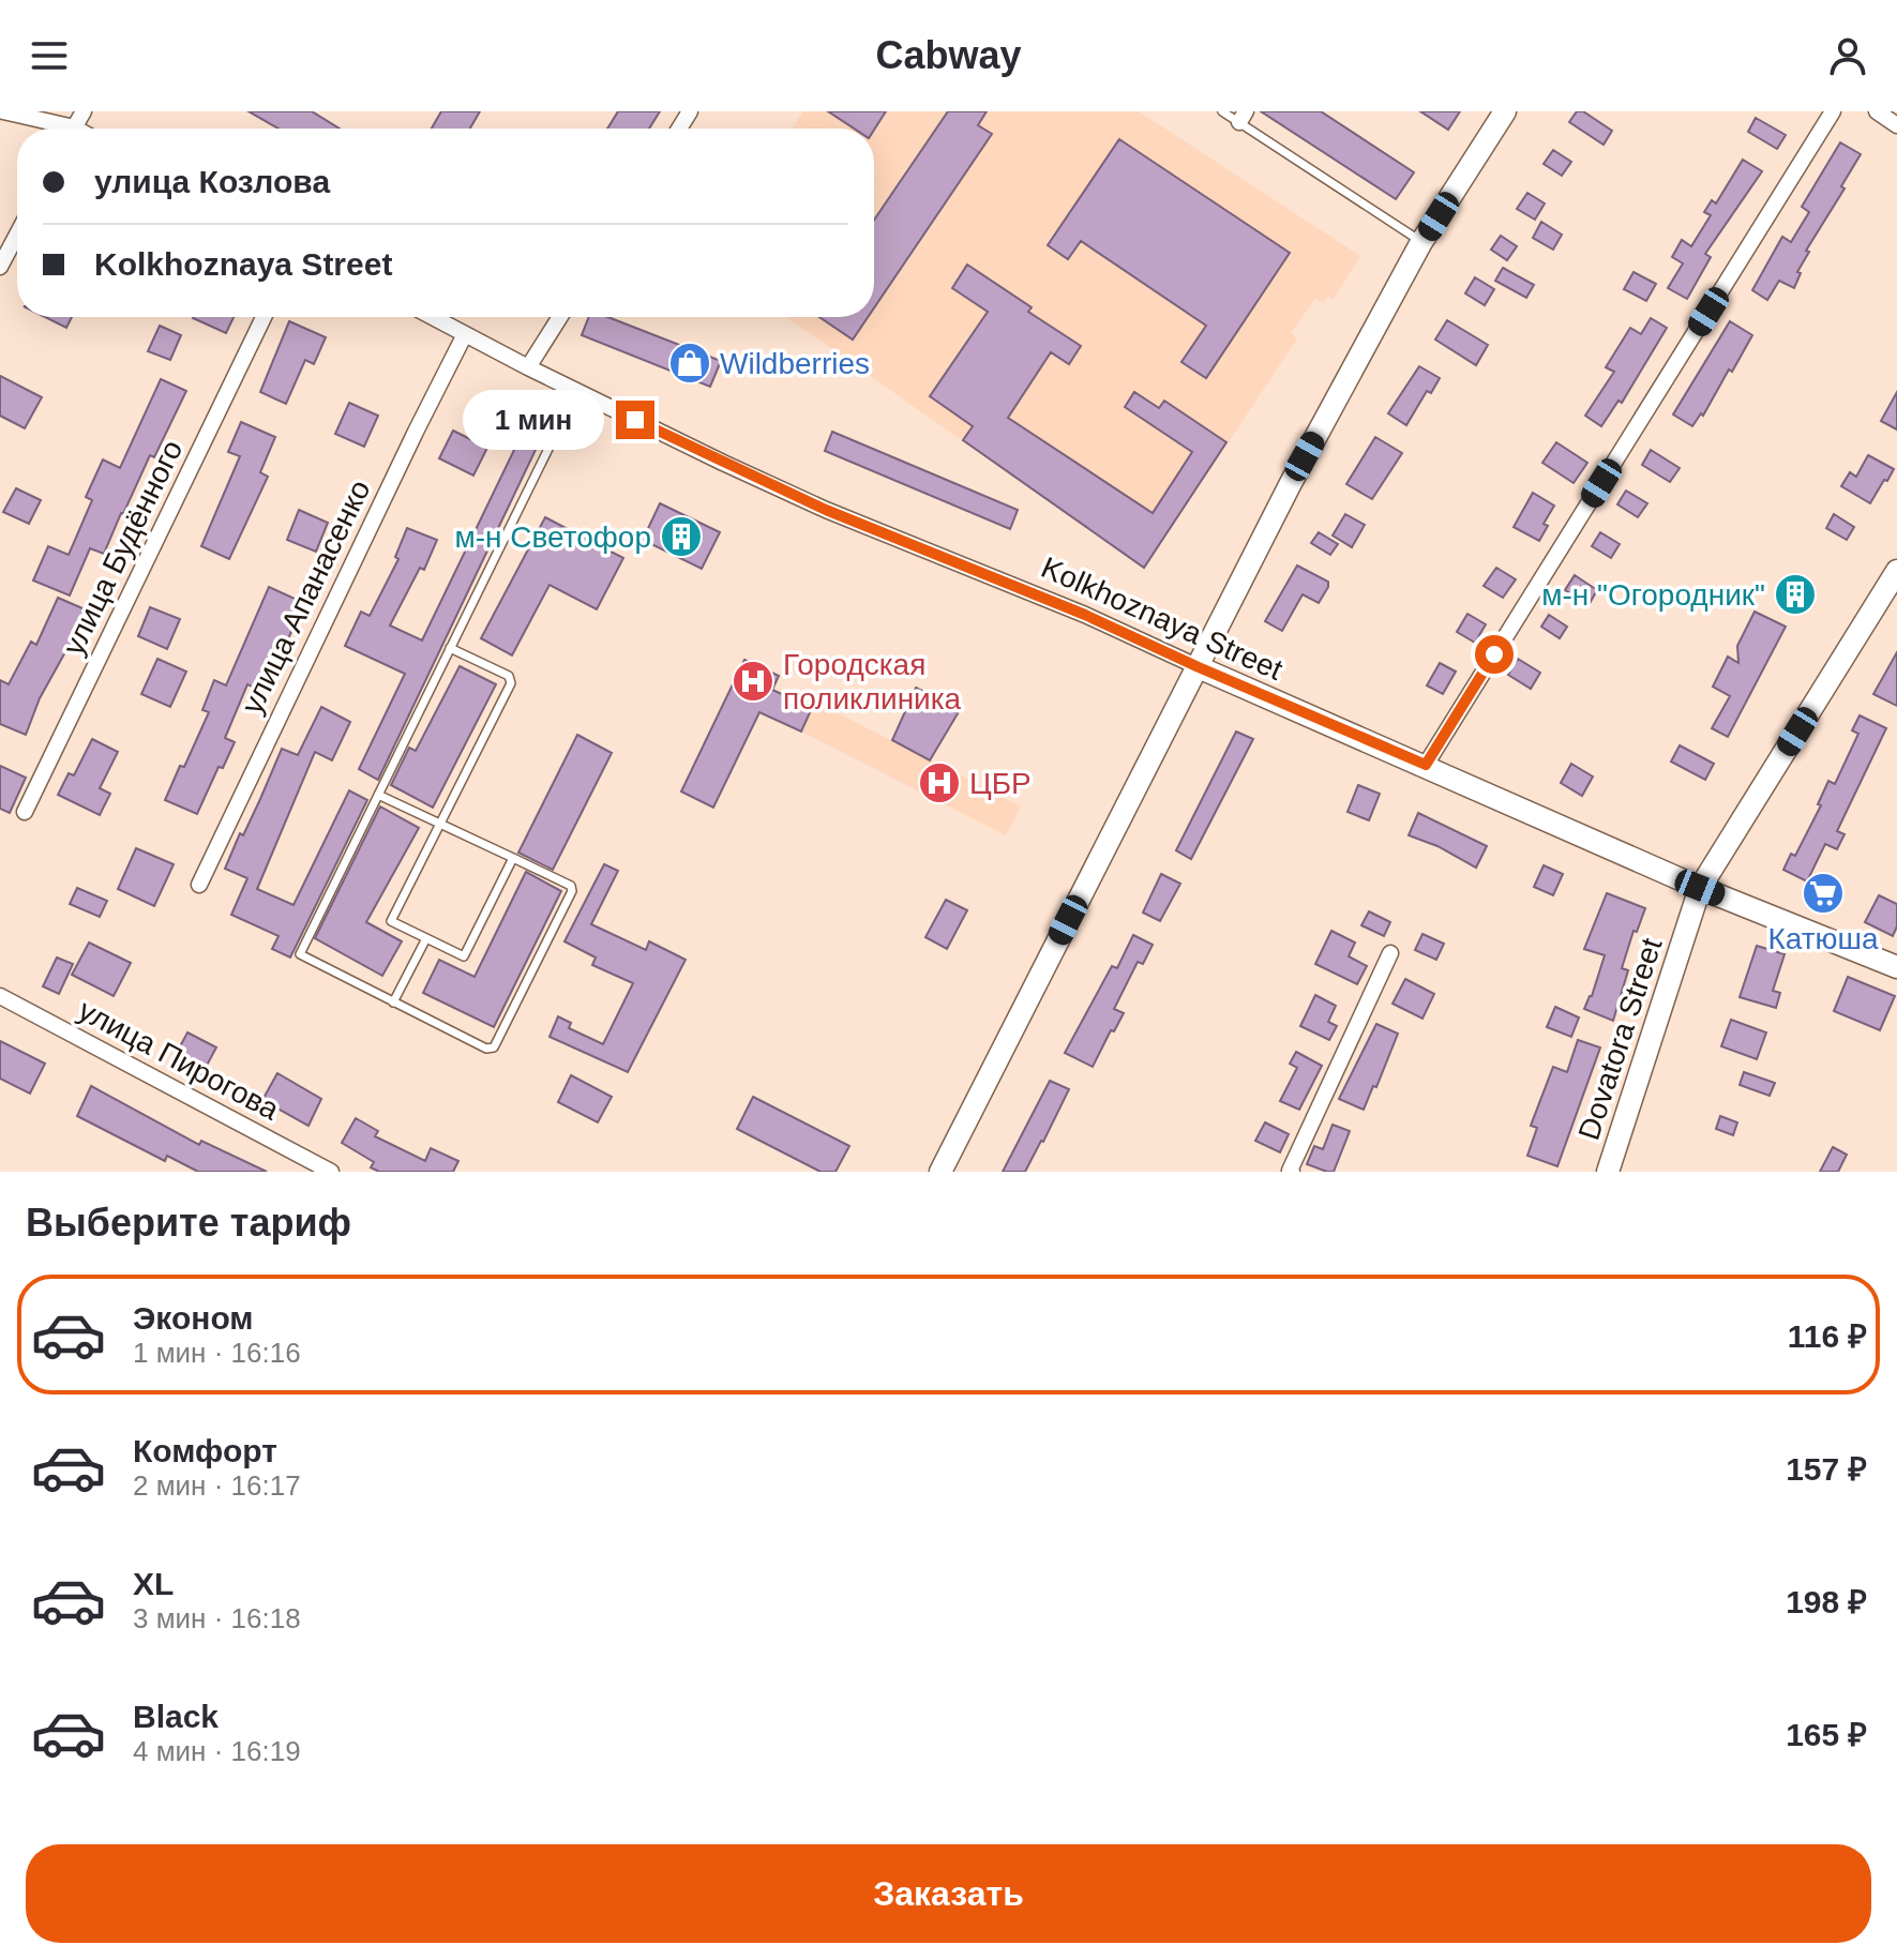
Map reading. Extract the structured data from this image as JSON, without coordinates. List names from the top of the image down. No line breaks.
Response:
{"streets":{"street":["улица Будённого","улица Апанасенко","Kolkhoznaya Street","Dovatora Street","улица Пирогова"]},"crossings":[["улица Апанасенко","Kolkhoznaya Street"],["Kolkhoznaya Street","Dovatora Street"]],"places":{"shop":["Wildberries"],"building":["м-н Светофор","м-н \"Огородник\""],"hospital":["Городская поликлиника","ЦБР"],"supermarket":["Катюша"]},"page":{"header":"Cabway","banner":["улица Козлова","Kolkhoznaya Street"],"bubble":"1 мин","heading":"Выберите тариф","list":[{"name":"Эконом","note":"1 мин · 16:16","value":"116 ₽"},{"name":"Комфорт","note":"2 мин · 16:17","value":"157 ₽"},{"name":"XL","note":"3 мин · 16:18","value":"198 ₽"},{"name":"Black","note":"4 мин · 16:19","value":"165 ₽"}],"buttons":"Заказать"}}
